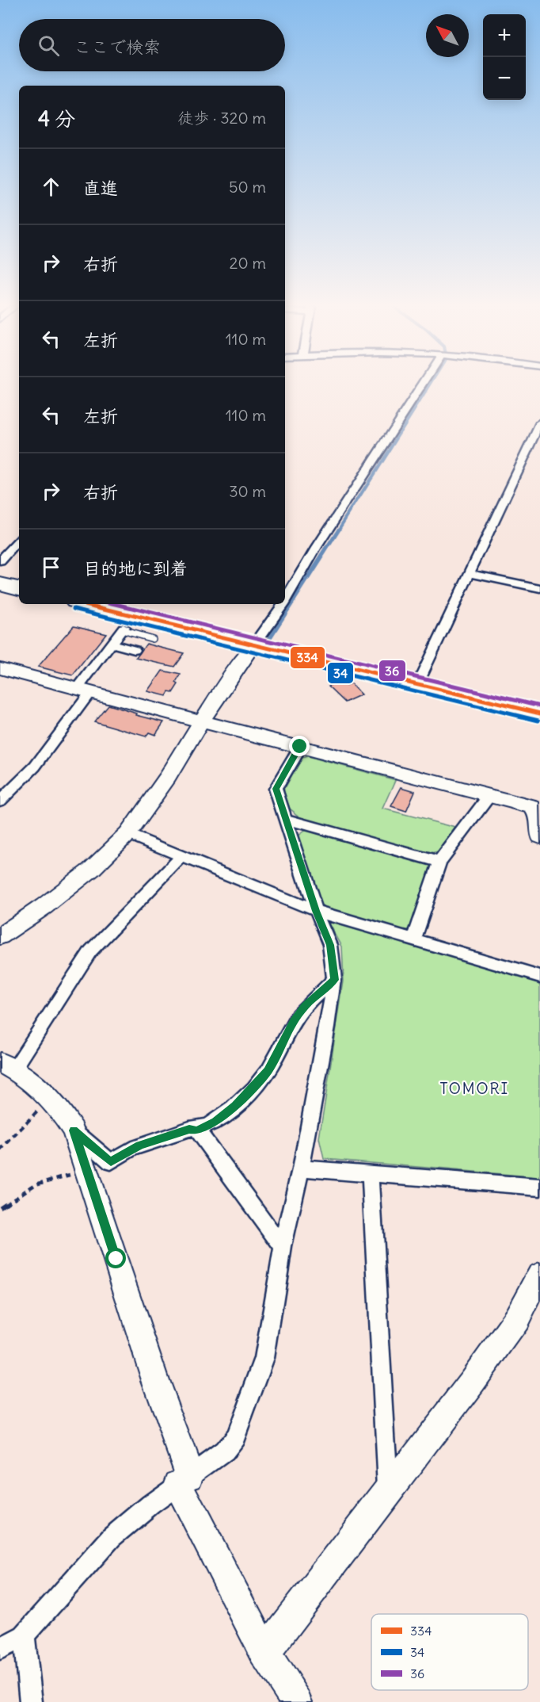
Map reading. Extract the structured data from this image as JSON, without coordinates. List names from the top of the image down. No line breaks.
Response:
{"districts":["TOMORI"],"lines":["transit line 334","transit line 36","transit line 34"],"legend":["334","34","36"],"north":"top left","page":{"map_buttons":["+","−"],"search":"ここで検索","heading":["4 分","徒歩 · 320 m"],"list":[["直進","50 m"],["右折","20 m"],["左折","110 m"],["左折","110 m"],["右折","30 m"],"目的地に到着"]}}
